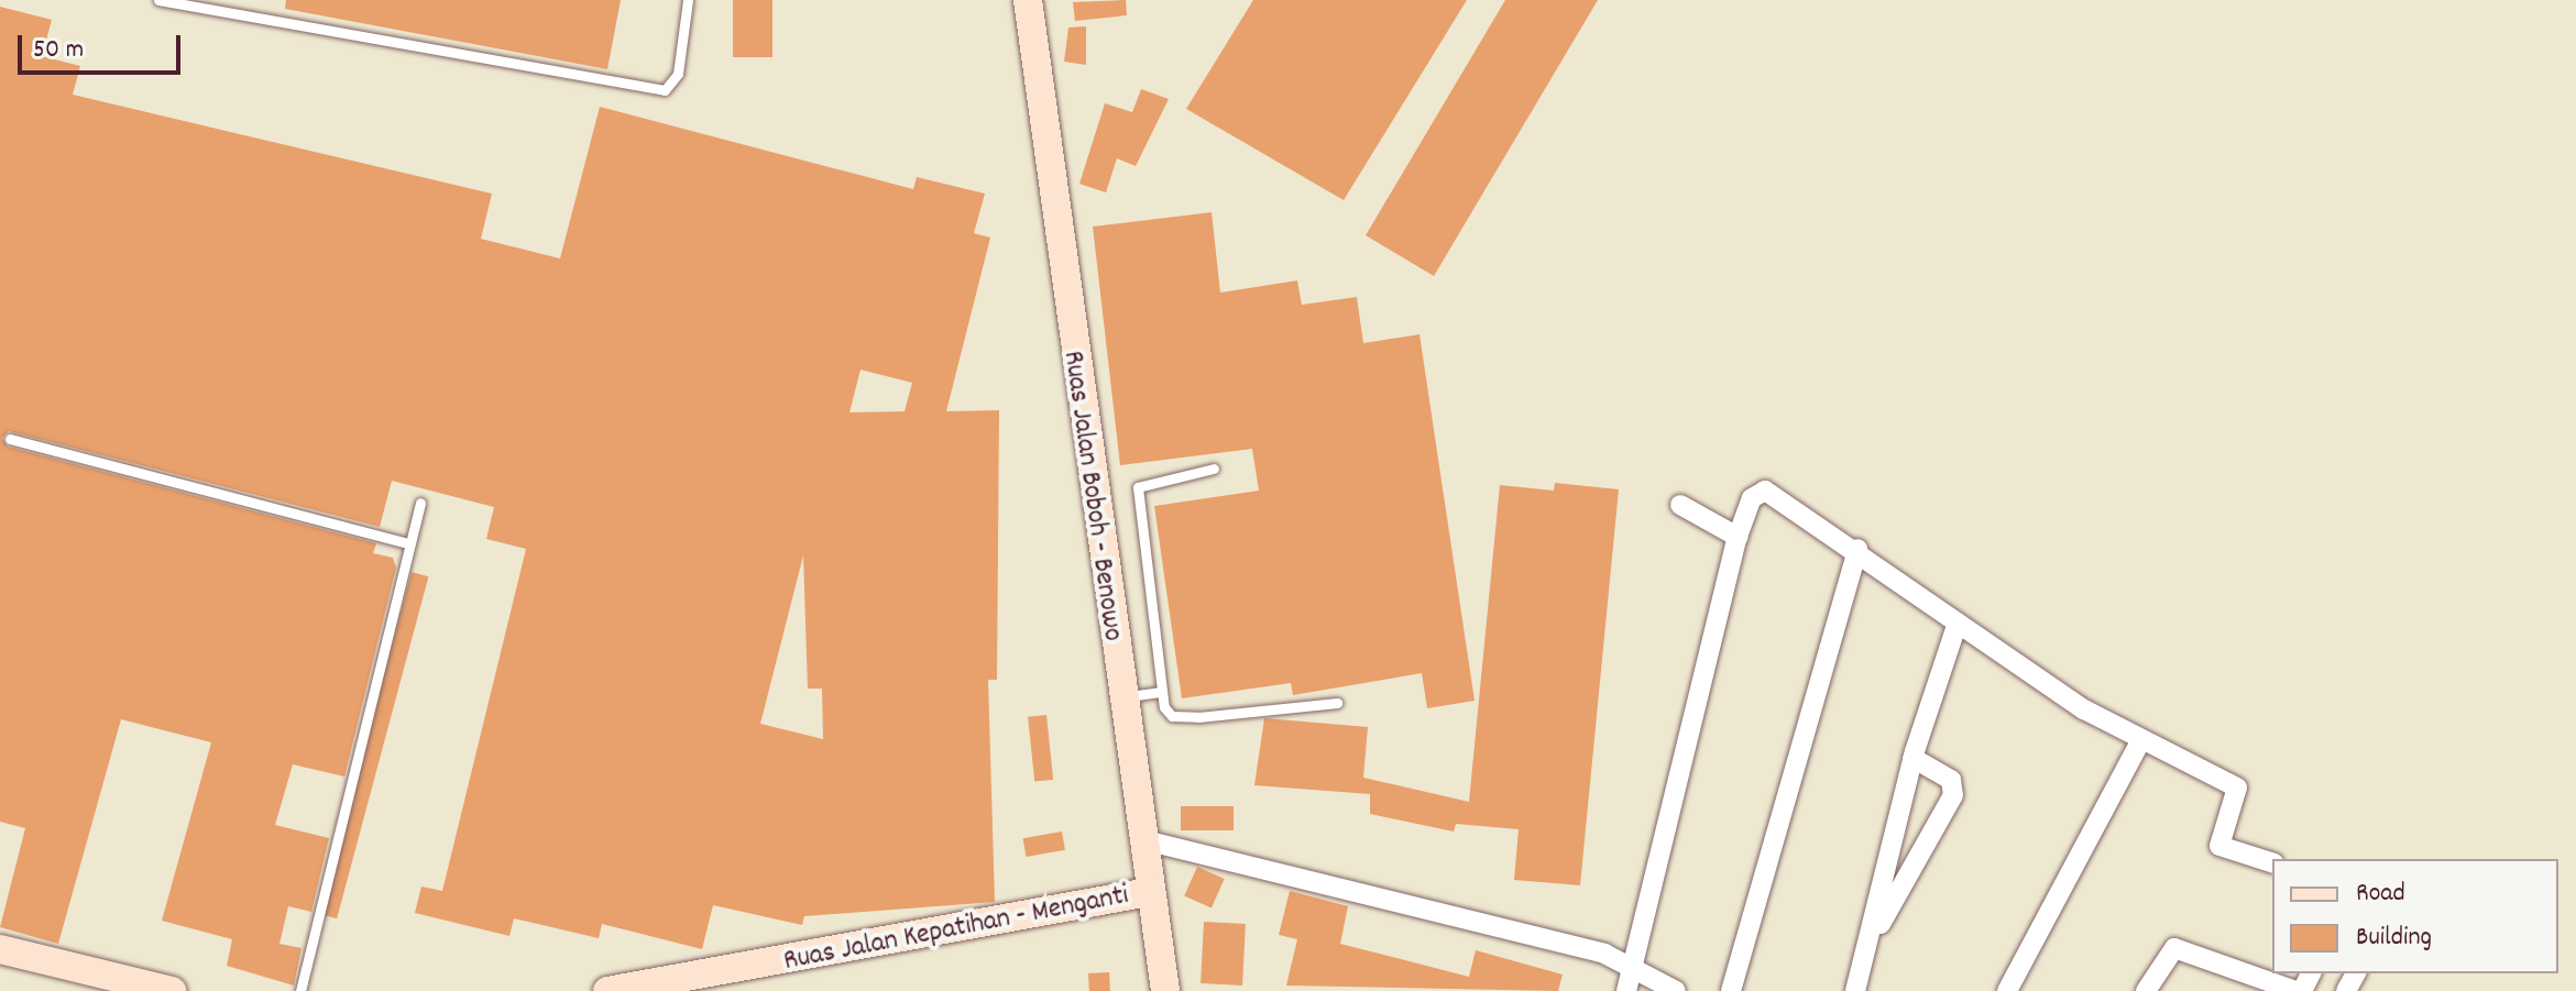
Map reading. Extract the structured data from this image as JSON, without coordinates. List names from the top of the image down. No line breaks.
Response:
{"streets":{"main road":["Ruas Jalan Boboh - Benowo","Ruas Jalan Kepatihan - Menganti"]},"crossings":[["Ruas Jalan Boboh - Benowo","Ruas Jalan Kepatihan - Menganti"]],"legend":["Road","Building"],"scale_bar":"50 m"}
